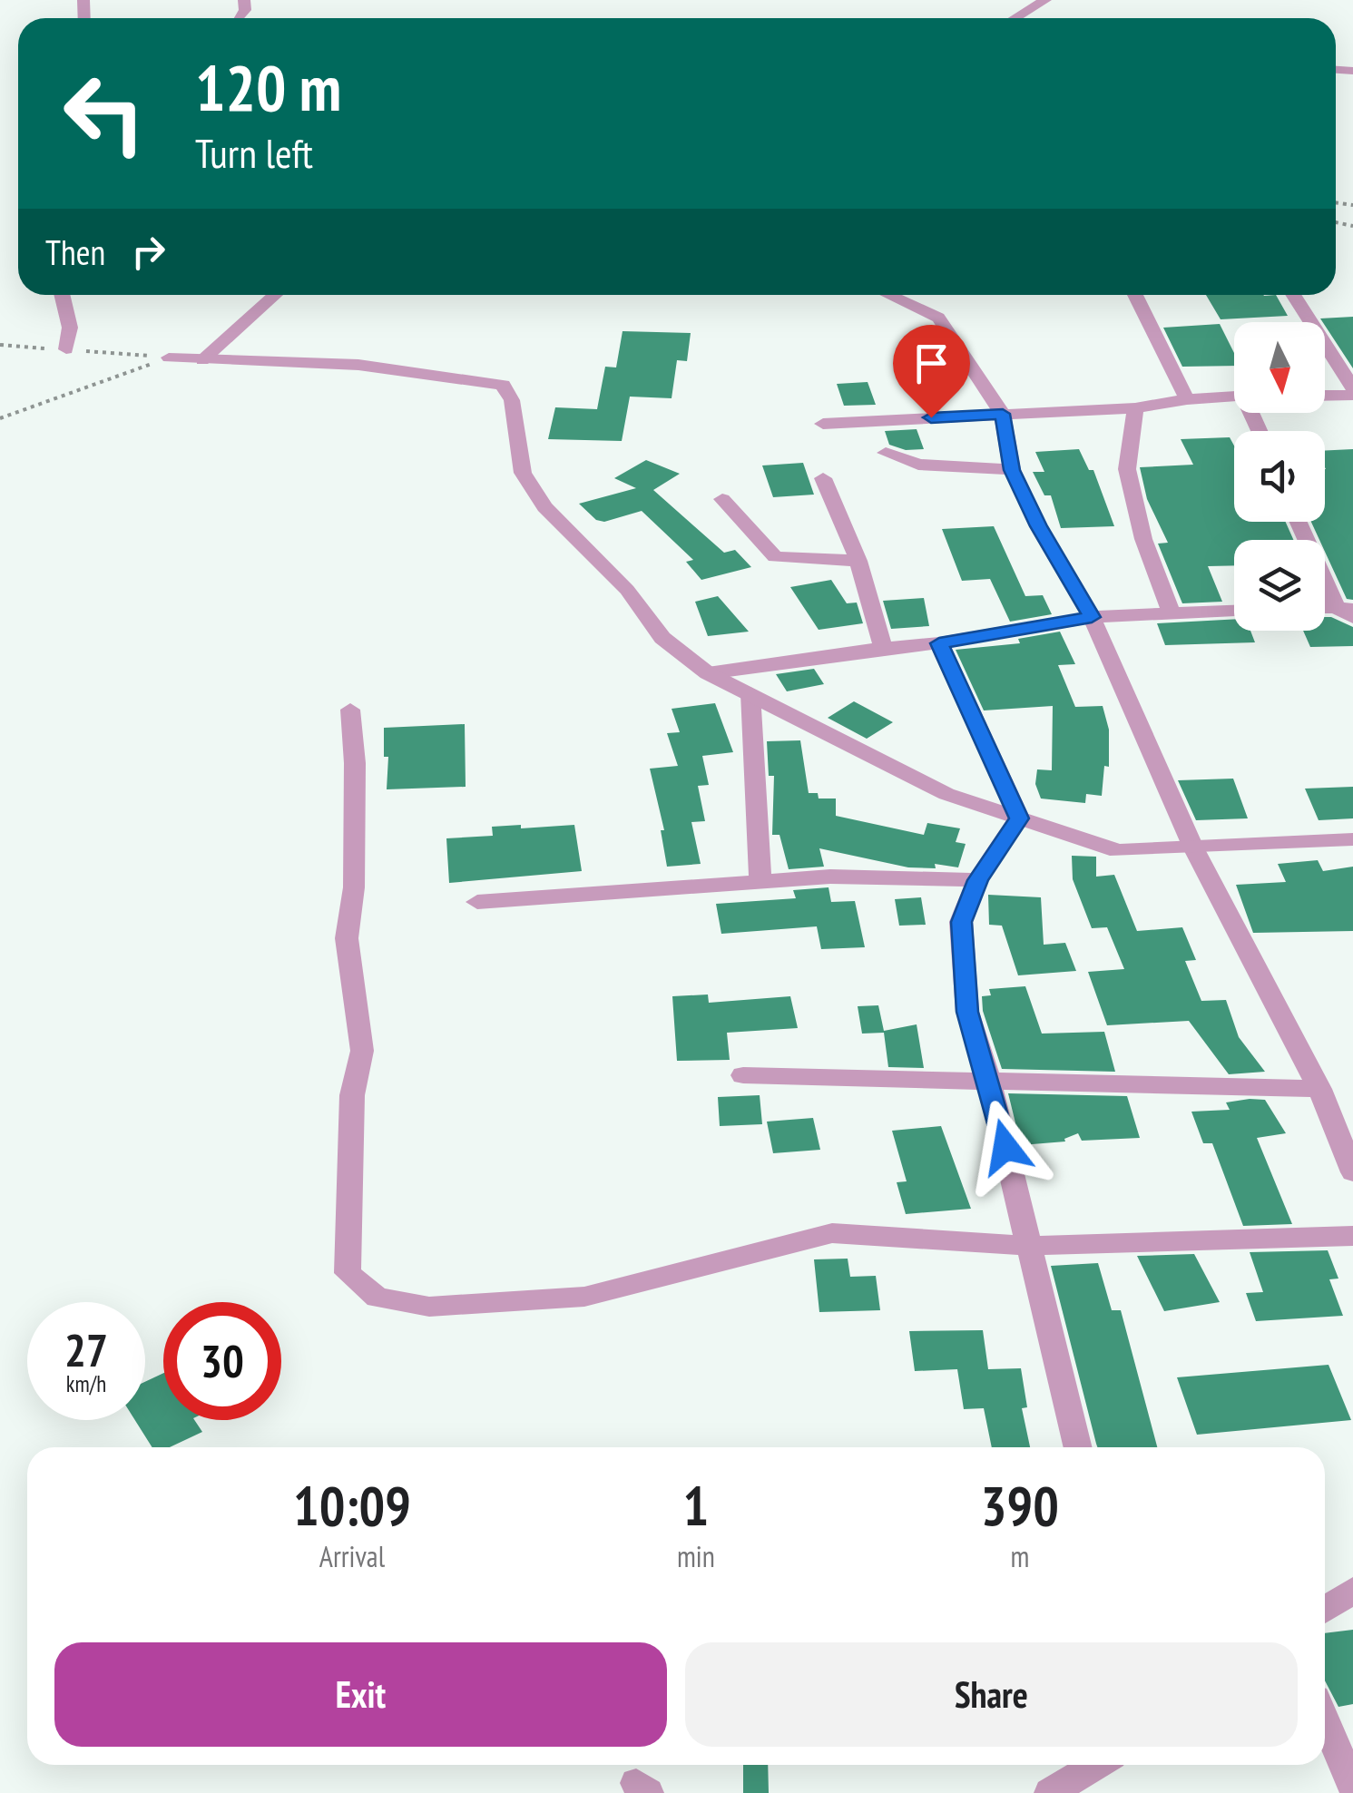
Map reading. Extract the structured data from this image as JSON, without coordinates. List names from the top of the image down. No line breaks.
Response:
{"north":"bottom","page":{"turn":["120 m","Turn left"],"then":"Then","speed":"27 km/h","limit":"30","eta":["10:09","Arrival","1","min","390","m"],"buttons":["Exit","Share"]}}
